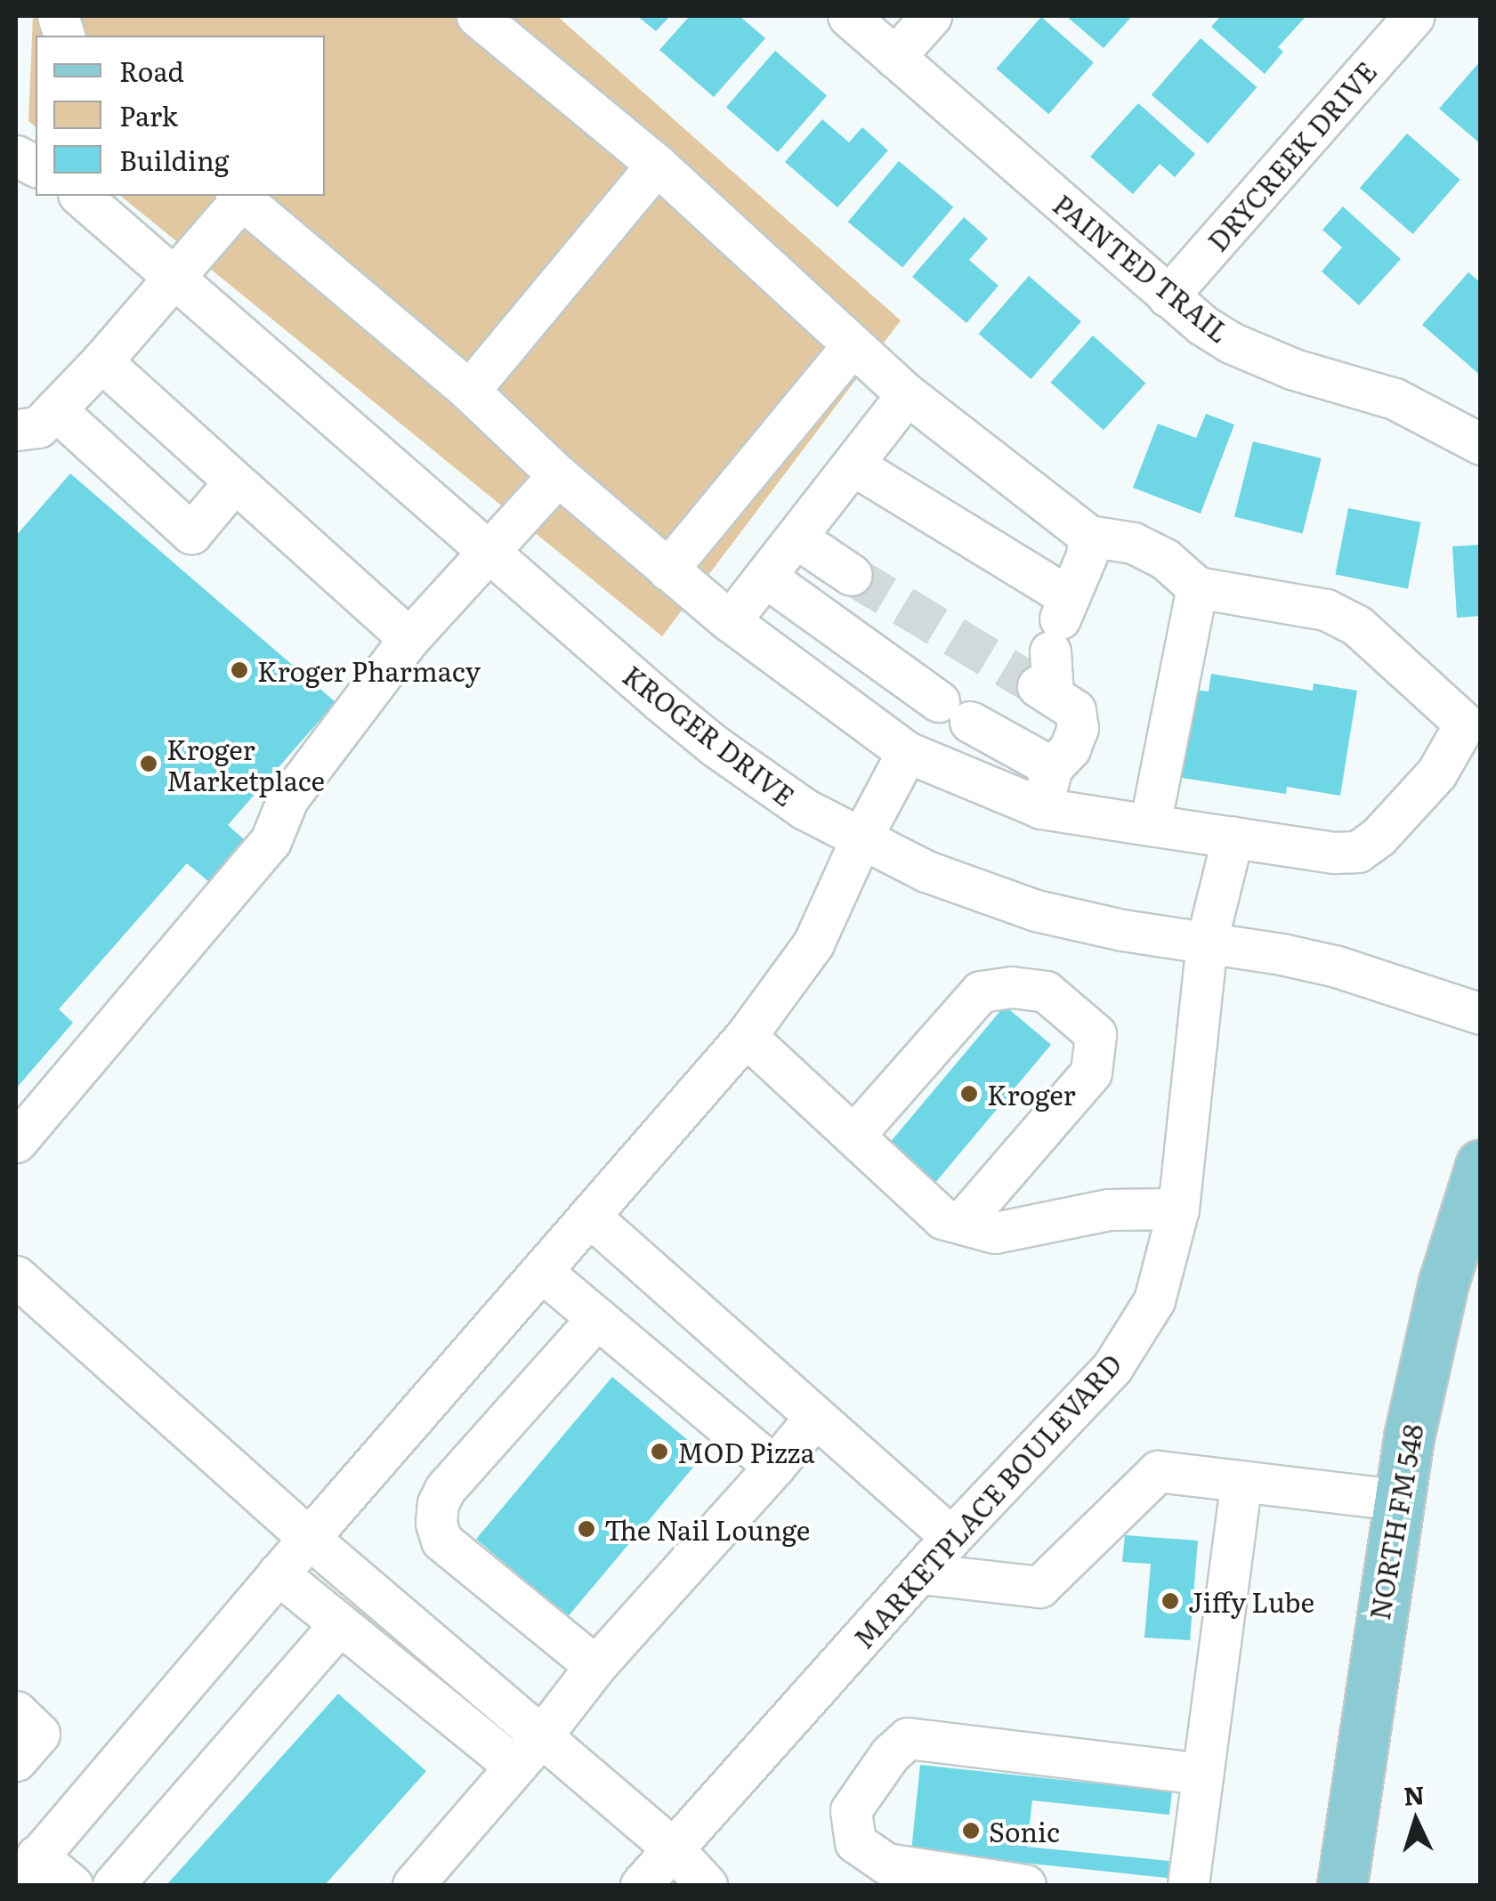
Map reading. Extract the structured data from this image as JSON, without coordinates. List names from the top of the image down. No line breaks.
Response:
{"streets":{"main road":["NORTH FM 548"],"street":["DRYCREEK DRIVE","PAINTED TRAIL","KROGER DRIVE","MARKETPLACE BOULEVARD"]},"crossings":[["DRYCREEK DRIVE","PAINTED TRAIL"],["KROGER DRIVE","MARKETPLACE BOULEVARD"]],"places":["Kroger Pharmacy","Kroger Marketplace","Kroger","MOD Pizza","The Nail Lounge","Jiffy Lube","Sonic"],"legend":["Road","Park","Building"],"north":"top"}
